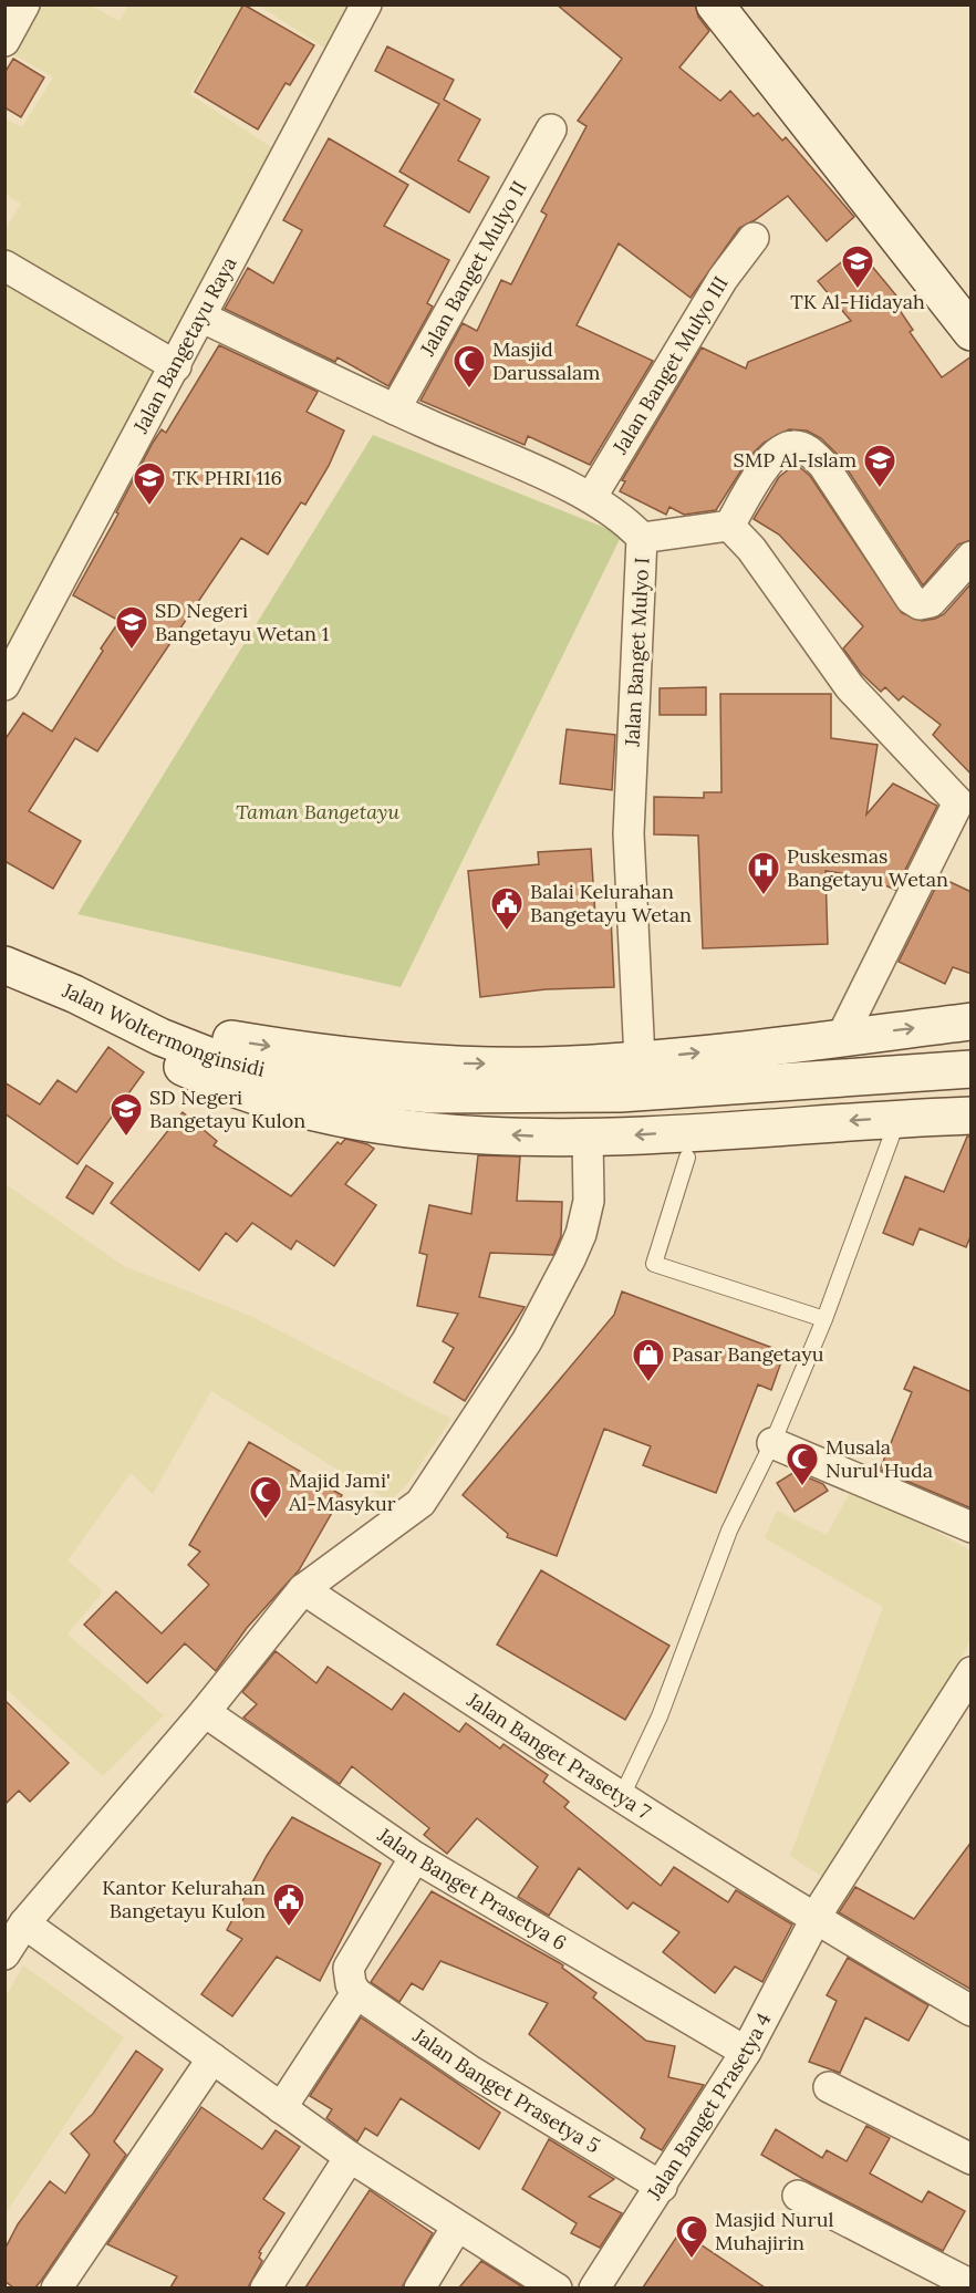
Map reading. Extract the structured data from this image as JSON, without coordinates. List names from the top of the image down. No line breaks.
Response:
{"streets":{"street":["Jalan Banget Mulyo II","Jalan Bangetayu Raya","Jalan Banget Mulyo III","Jalan Banget Mulyo I","Jalan Woltermonginsidi","Jalan Banget Prasetya 7","Jalan Banget Prasetya 6","Jalan Banget Prasetya 5","Jalan Banget Prasetya 4"]},"crossings":[["Jalan Banget Mulyo II","Jalan Banget Mulyo I"],["Jalan Bangetayu Raya","Jalan Banget Mulyo I"],["Jalan Banget Mulyo III","Jalan Banget Mulyo I"],["Jalan Banget Prasetya 7","Jalan Banget Prasetya 4"],["Jalan Banget Prasetya 6","Jalan Banget Prasetya 4"],["Jalan Banget Prasetya 5","Jalan Banget Prasetya 4"]],"parks":["Taman Bangetayu"],"places":{"school or university":["TK Al-Hidayah","SMP Al-Islam","TK PHRI 116","SD Negeri Bangetayu Wetan 1","SD Negeri Bangetayu Kulon"],"mosque":["Masjid Darussalam","Musala Nurul Huda","Majid Jami' Al-Masykur","Masjid Nurul Muhajirin"],"hospital":["Puskesmas Bangetayu Wetan"],"public building":["Balai Kelurahan Bangetayu Wetan","Kantor Kelurahan Bangetayu Kulon"],"shop":["Pasar Bangetayu"]}}
